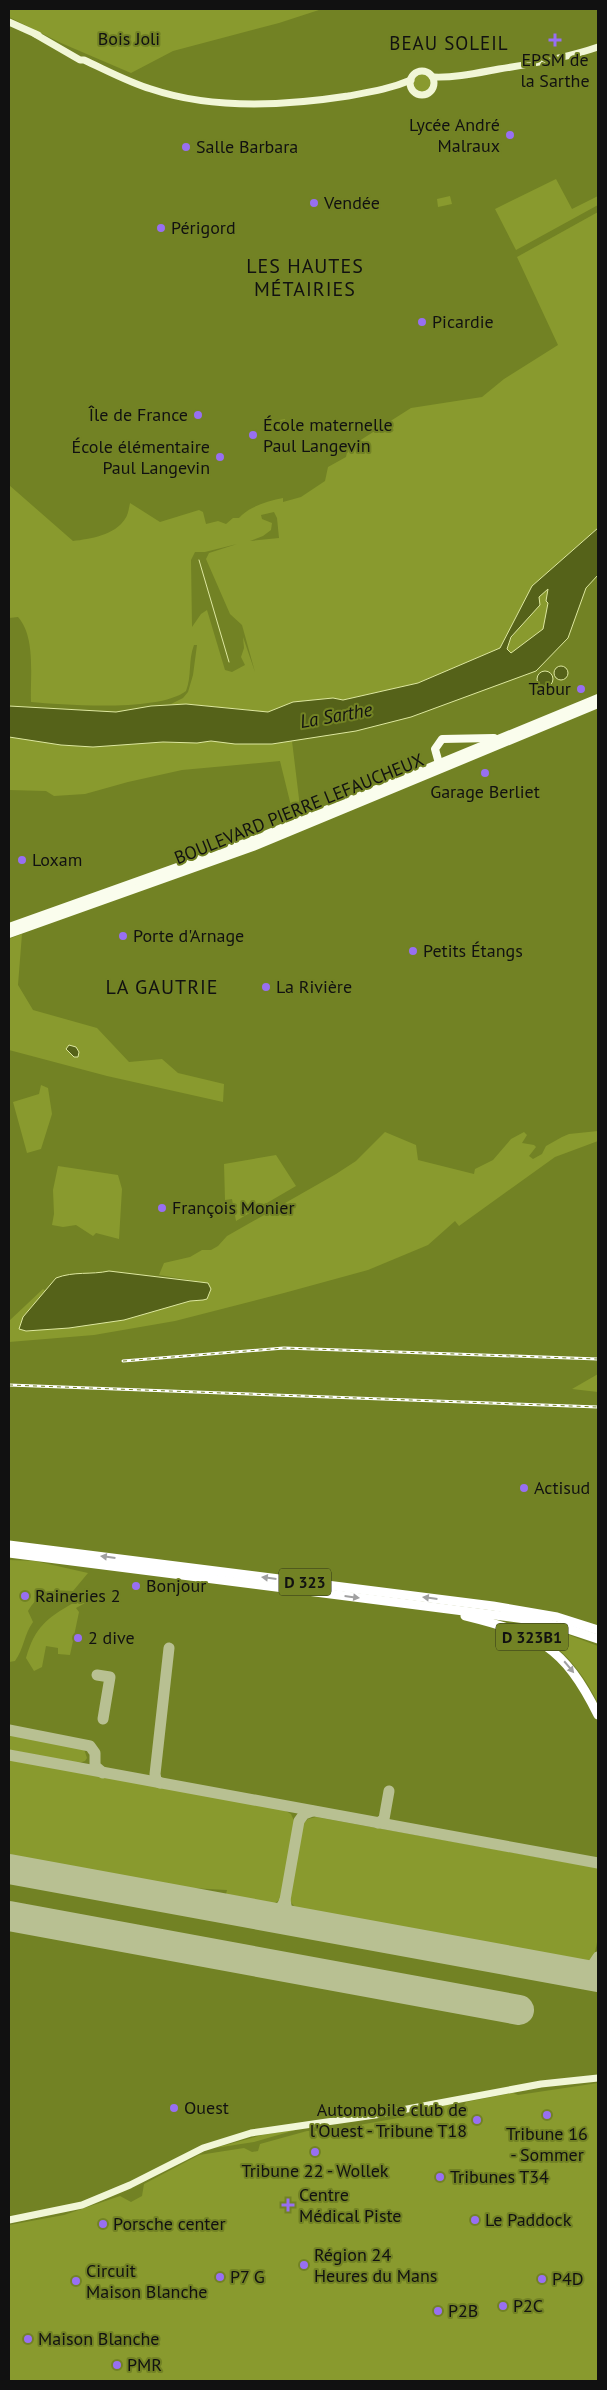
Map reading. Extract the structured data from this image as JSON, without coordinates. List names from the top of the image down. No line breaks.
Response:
{"streets":{"highway":["D 323","D 323B1"],"main road":["BOULEVARD PIERRE LEFAUCHEUX"]},"crossings":[["D 323","D 323B1"]],"districts":["BEAU SOLEIL","LES HAUTES MÉTAIRIES","LA GAUTRIE"],"water":["La Sarthe"],"parks":["Bois Joli"],"places":{"health":["EPSM de la Sarthe","Centre Médical Piste"],"other":["Lycée André Malraux","Salle Barbara","Vendée","Périgord","Picardie","Île de France","École maternelle Paul Langevin","École élémentaire Paul Langevin","Tabur","Garage Berliet","Loxam","Porte d'Arnage","Petits Étangs","La Rivière","François Monier","Actisud","Bonjour","Raineries 2","2 dive","Ouest","Tribune 16 - Sommer","Automobile club de l'Ouest - Tribune T18","Tribune 22 - Wollek","Tribunes T34","Le Paddock","Porsche center","Région 24 Heures du Mans","P7 G","P4D","Circuit Maison Blanche","P2C","P2B","Maison Blanche","PMR"]}}
